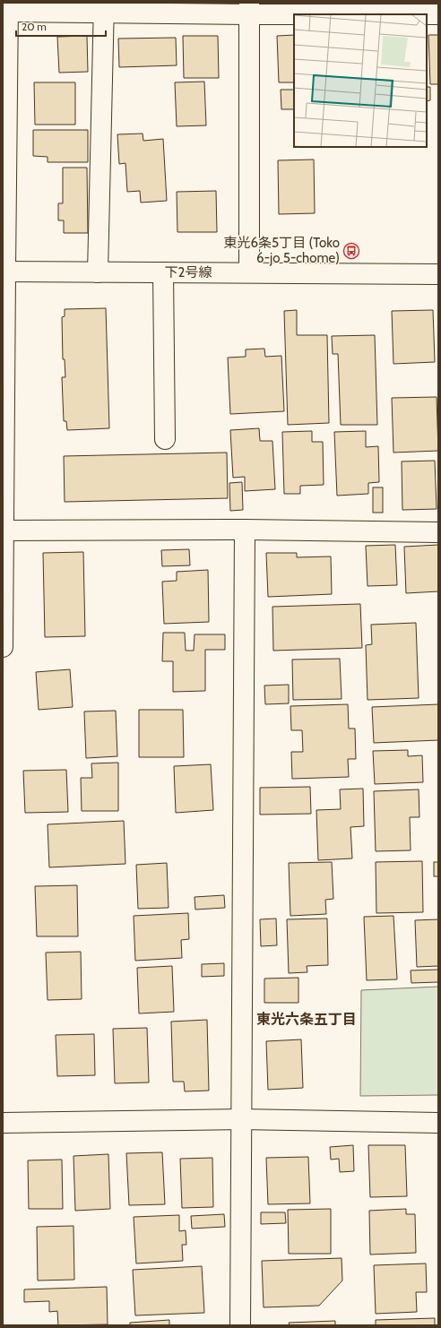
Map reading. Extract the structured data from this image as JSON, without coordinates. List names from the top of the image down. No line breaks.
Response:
{"streets":{"street":["下2号線"]},"districts":["東光六条五丁目"],"places":{"bus stop":["東光6条5丁目 (Toko 6-jo 5-chome)"]},"scale_bar":"20 m"}
